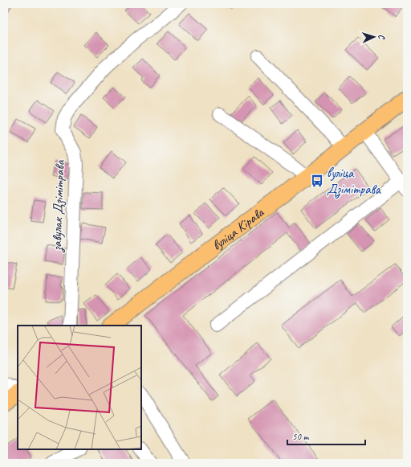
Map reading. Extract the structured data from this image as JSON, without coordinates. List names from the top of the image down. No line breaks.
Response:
{"streets":{"main road":["вуліца Кірава"],"street":["завулак Дзімітрава"]},"places":{"bus stop":["вуліца Дзімітрава"]},"scale_bar":"50 m","north":"right"}
